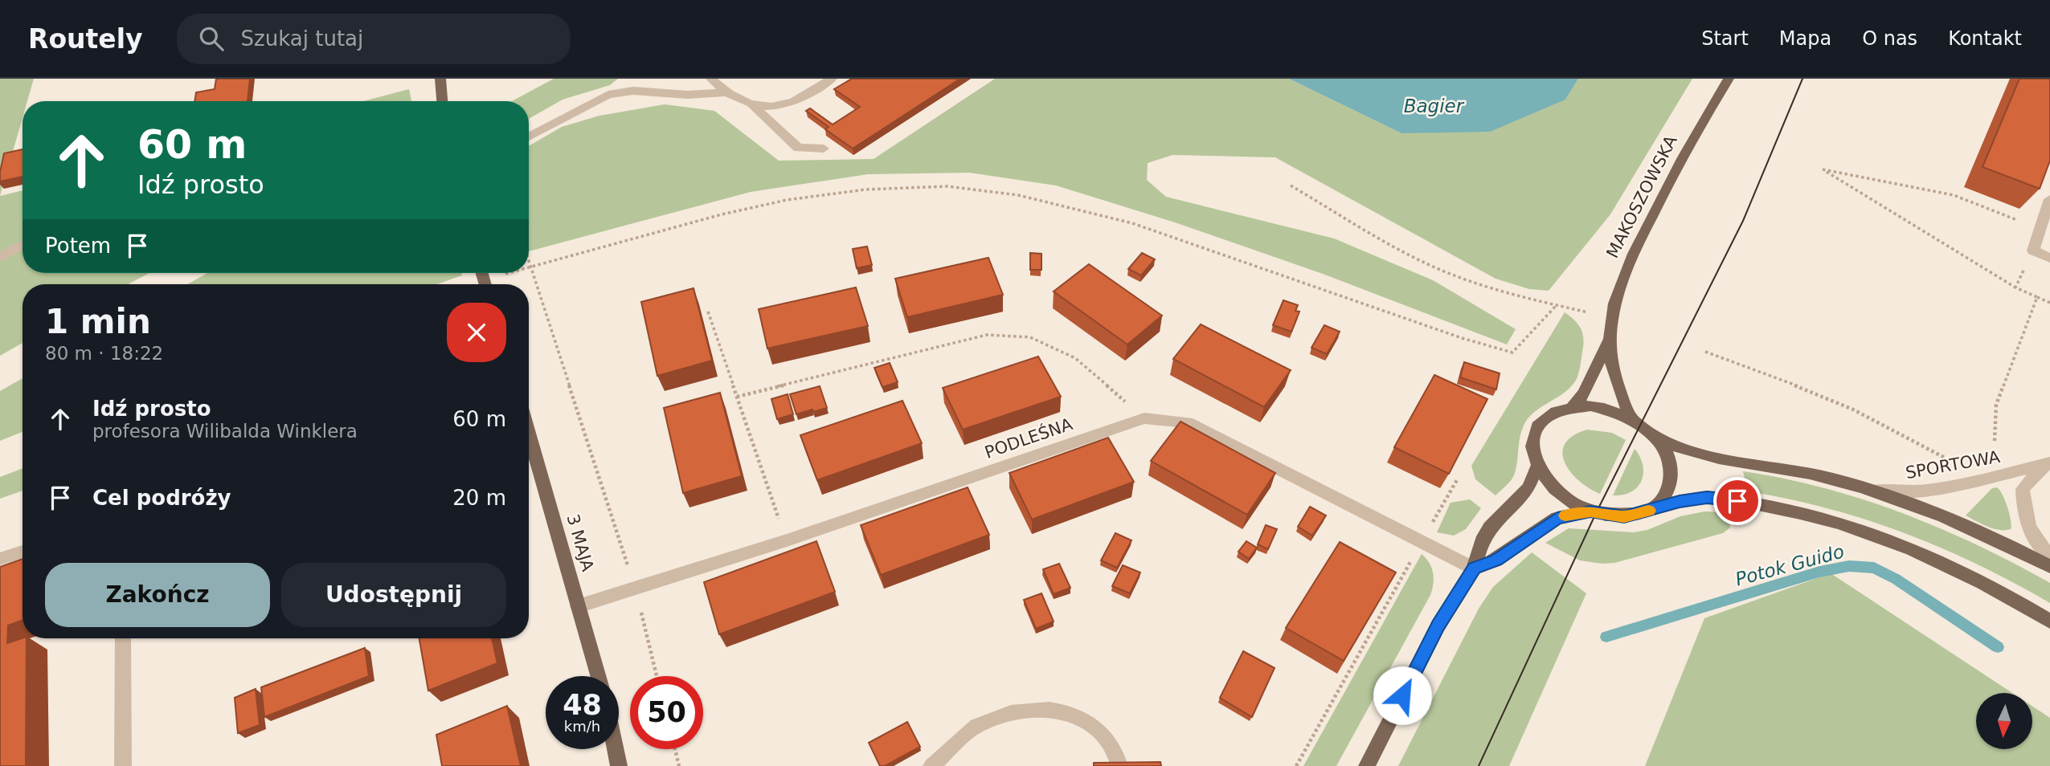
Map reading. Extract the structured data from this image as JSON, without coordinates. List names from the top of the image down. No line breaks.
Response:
{"streets":{"main road":["MAKOSZOWSKA","3 MAJA"],"street":["PODLEŚNA","SPORTOWA"]},"crossings":[["PODLEŚNA","3 MAJA"]],"water":["Bagier","Potok Guido"],"north":"bottom","page":{"header":"Routely","search":"Szukaj tutaj","nav":["Start","Mapa","O nas","Kontakt"],"turn":["60 m","Idź prosto"],"then":"Potem","heading":["1 min","80 m · 18:22"],"list":[{"name":"Idź prosto","note":"profesora Wilibalda Winklera","value":"60 m"},{"name":"Cel podróży","value":"20 m"}],"buttons":["Zakończ","Udostępnij"],"speed":"48 km/h","limit":"50"}}
